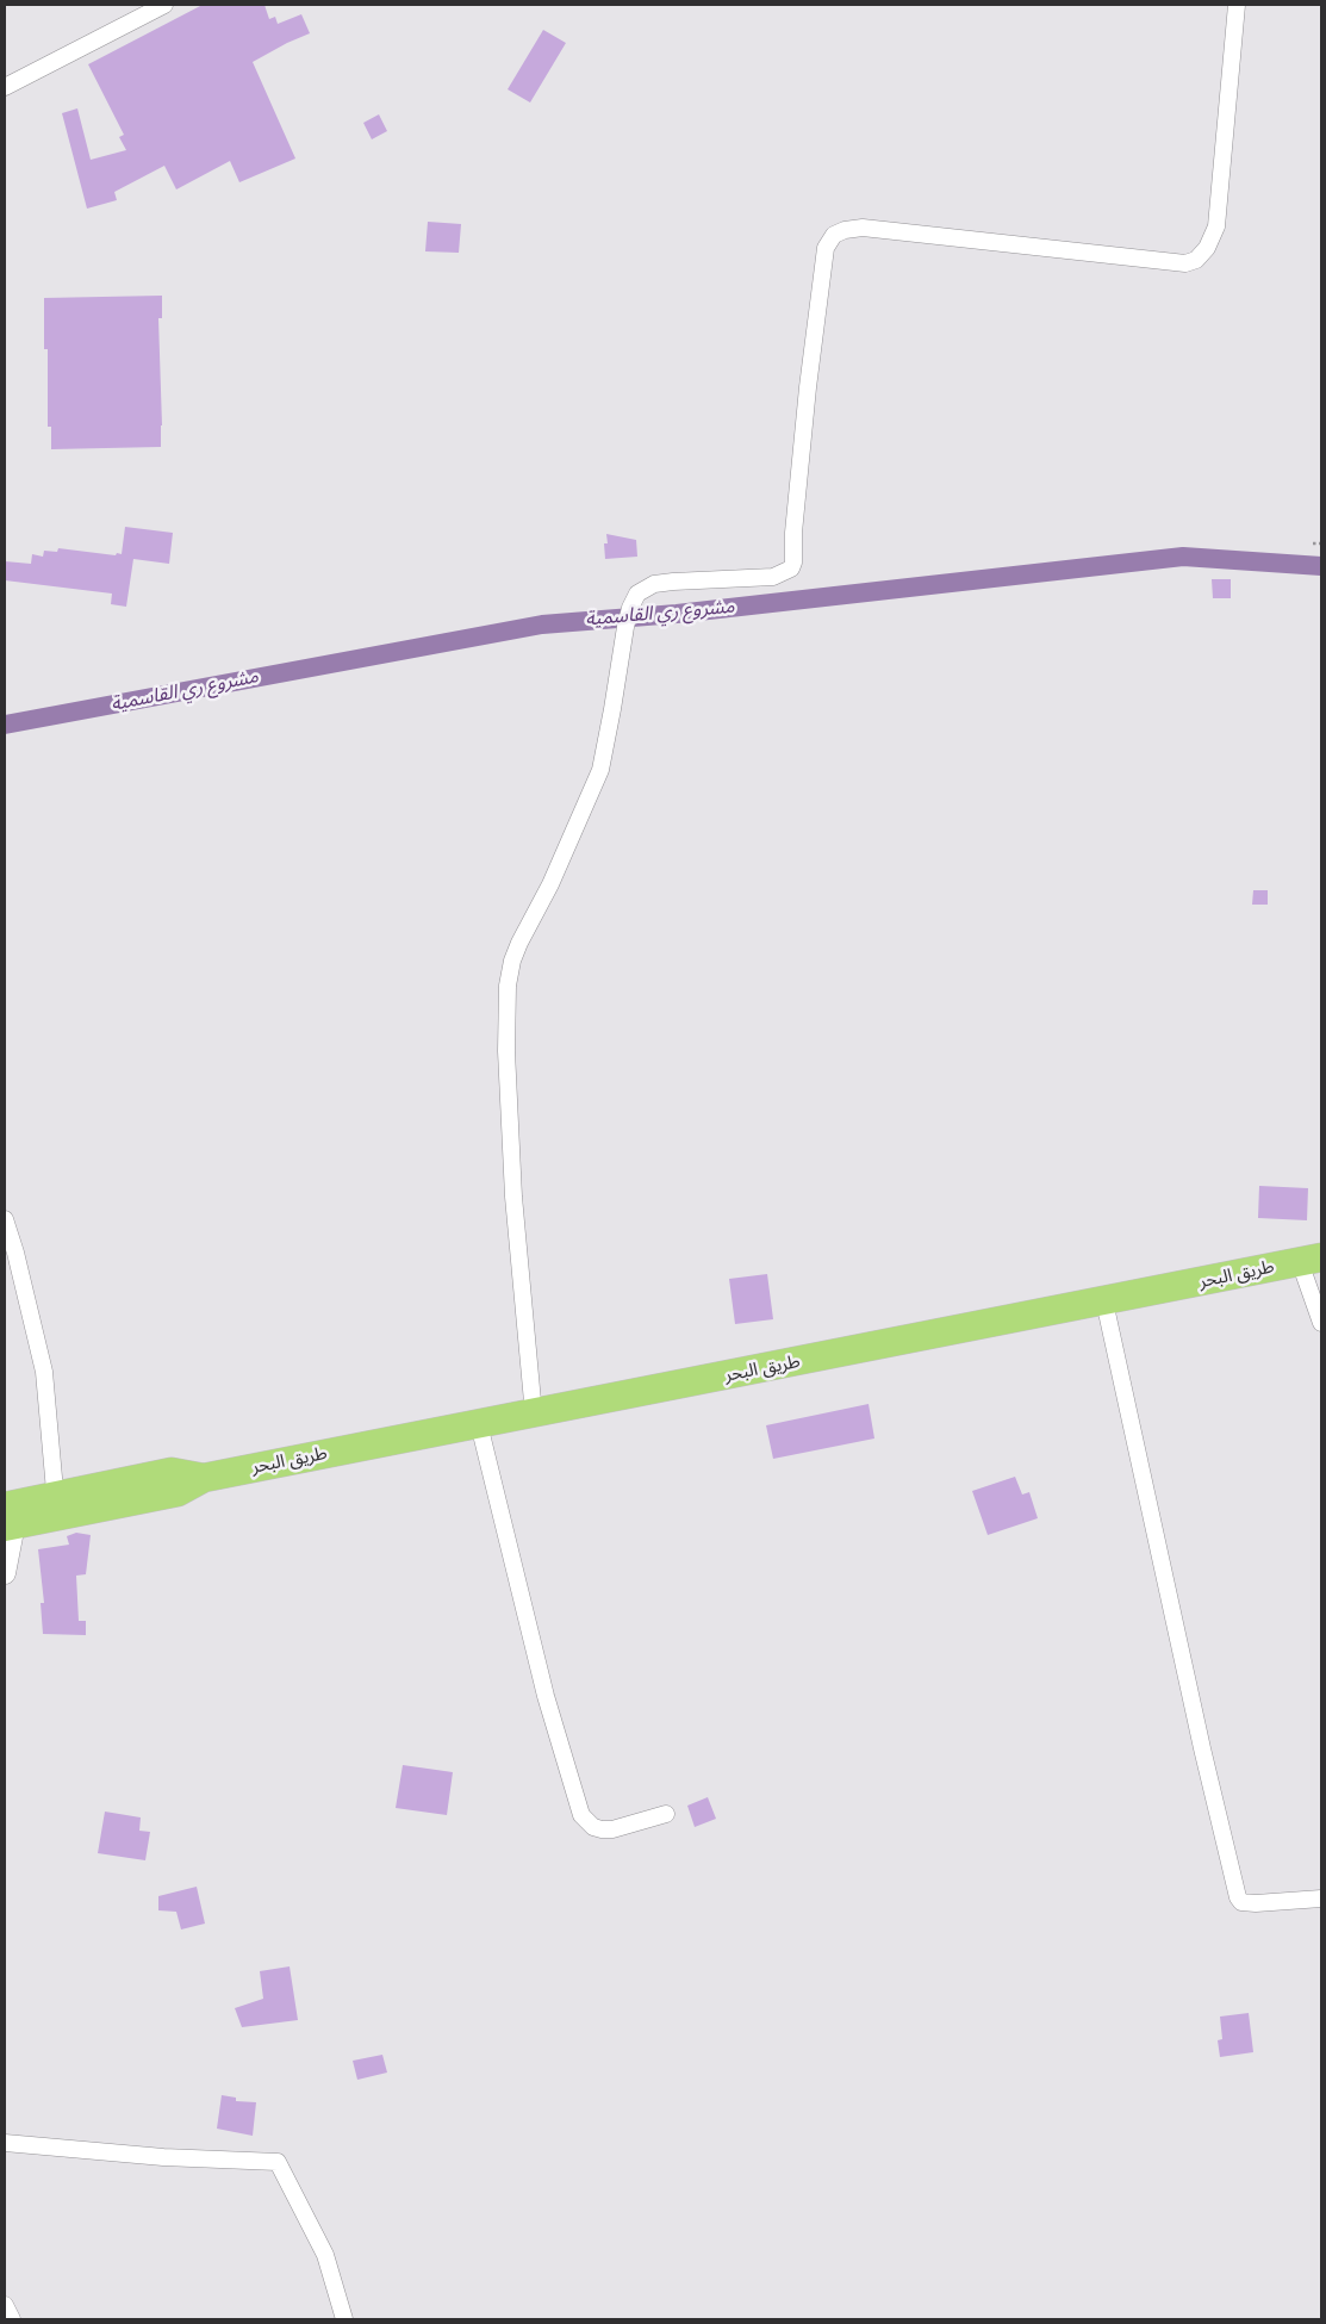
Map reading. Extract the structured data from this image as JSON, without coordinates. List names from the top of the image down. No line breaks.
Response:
{"streets":{"highway":["طريق البحر"]},"water":["مشروع ري القاسمية"]}
